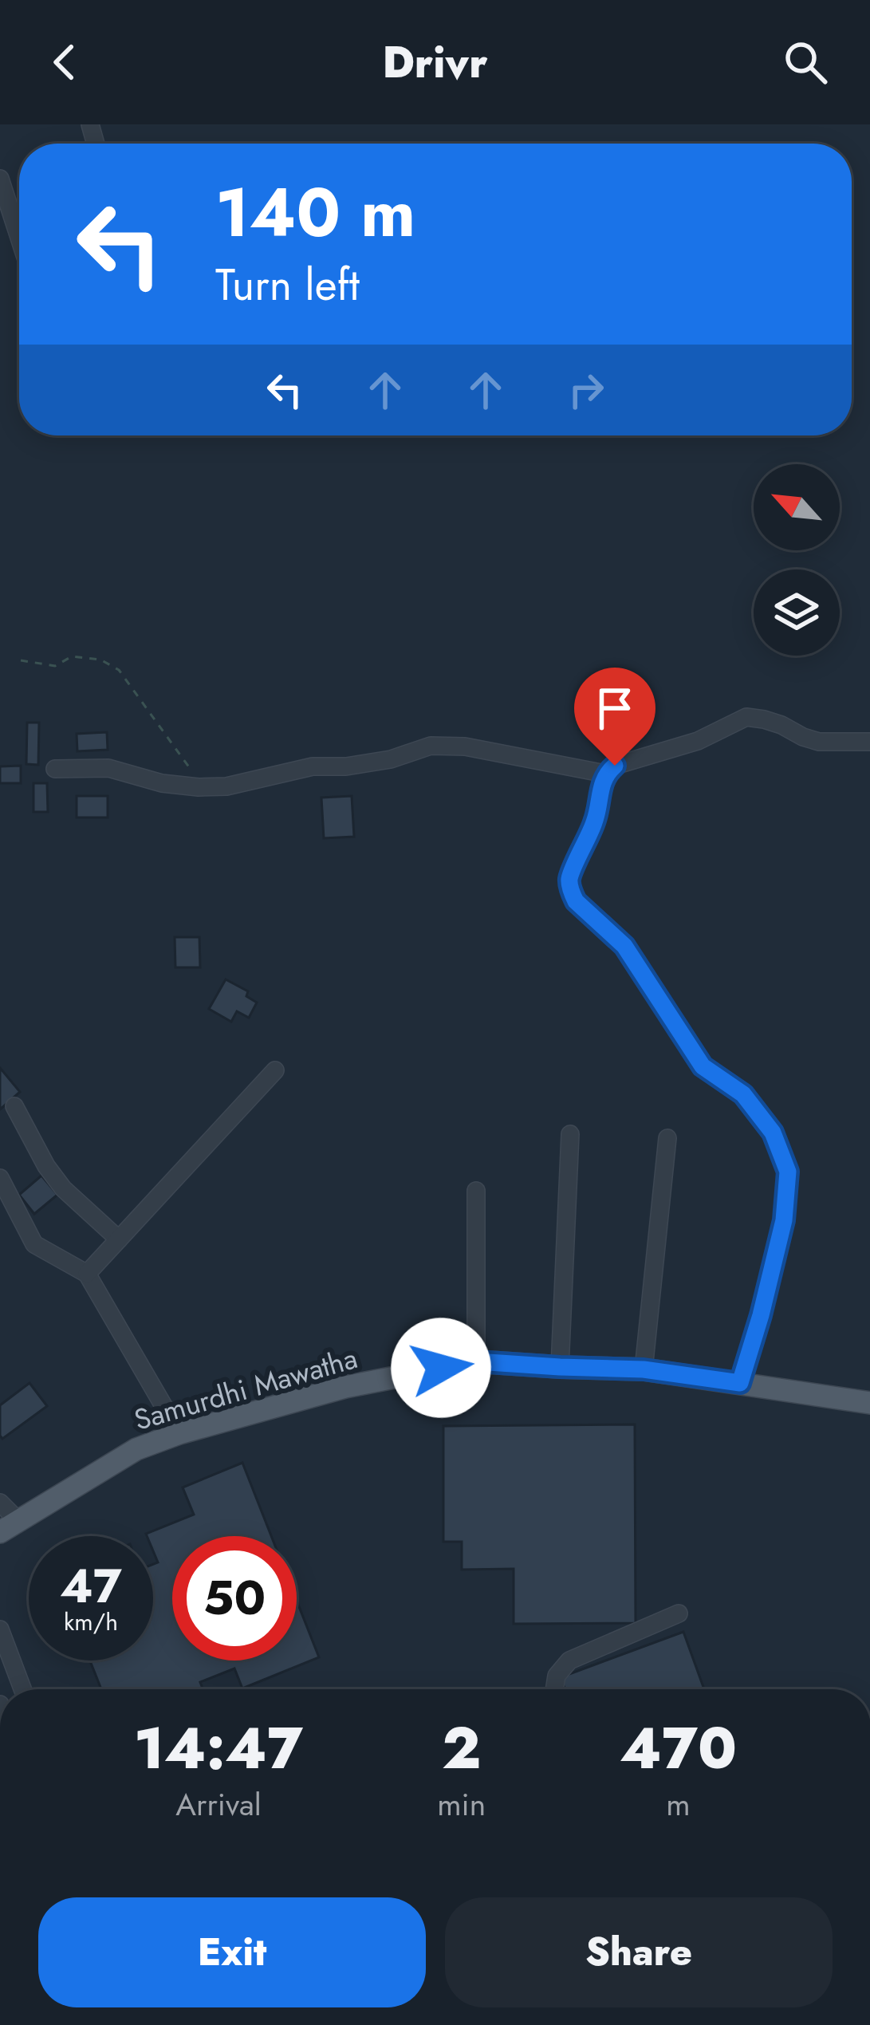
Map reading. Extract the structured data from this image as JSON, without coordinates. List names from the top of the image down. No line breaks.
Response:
{"streets":{"main road":["Samurdhi Mawatha"]},"north":"top left","page":{"header":"Drivr","turn":["140 m","Turn left"],"speed":"47 km/h","limit":"50","eta":["14:47","Arrival","2","min","470","m"],"buttons":["Exit","Share"]}}
